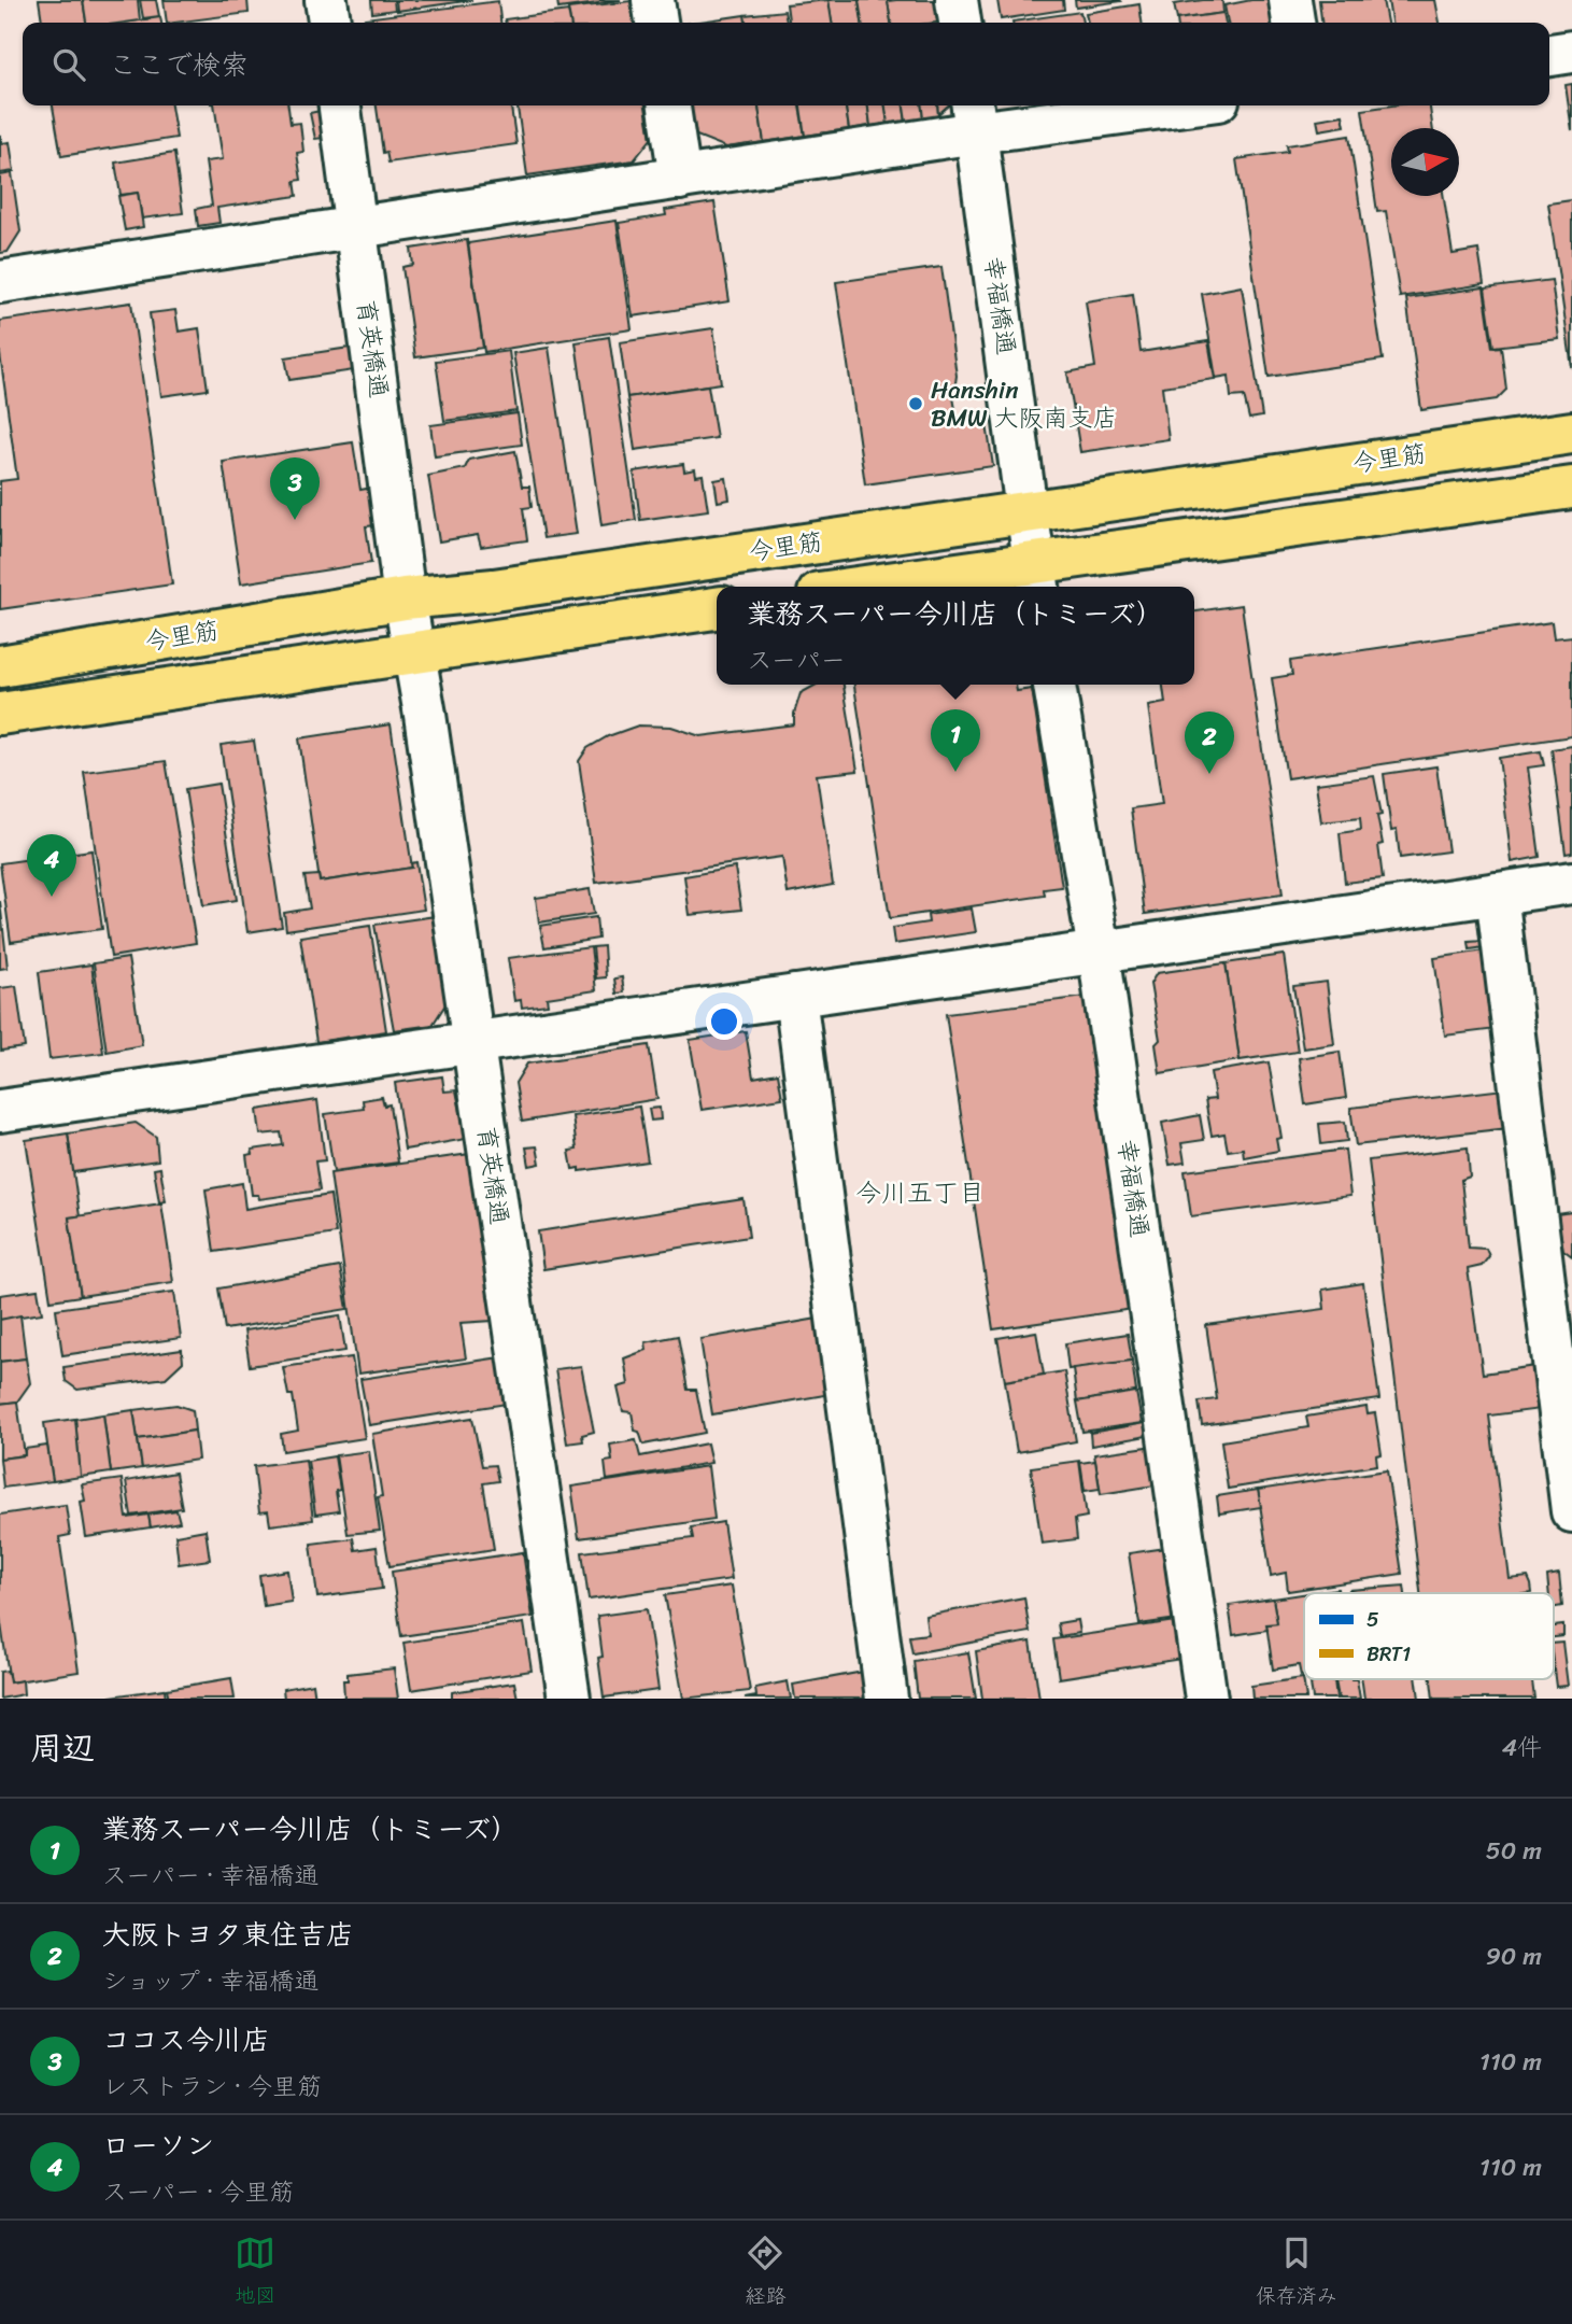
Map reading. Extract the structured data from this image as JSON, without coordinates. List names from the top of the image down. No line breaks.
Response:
{"streets":{"main road":["今里筋"],"street":["幸福橋通","育英橋通"]},"crossings":[["幸福橋通","今里筋"],["育英橋通","今里筋"]],"districts":["今川五丁目"],"places":["Hanshin BMW 大阪南支店"],"legend":["5","BRT1"],"north":"right","page":{"search":"ここで検索","pins":["3","1","2","4"],"popup":["業務スーパー今川店（トミーズ）","スーパー"],"heading":["周辺","4件"],"list":[{"mark":"1","name":"業務スーパー今川店（トミーズ）","note":"スーパー · 幸福橋通","value":"50 m"},{"mark":"2","name":"大阪トヨタ東住吉店","note":"ショップ · 幸福橋通","value":"90 m"},{"mark":"3","name":"ココス今川店","note":"レストラン · 今里筋","value":"110 m"},{"mark":"4","name":"ローソン","note":"スーパー · 今里筋","value":"110 m"}],"nav":["地図","経路","保存済み"]}}
